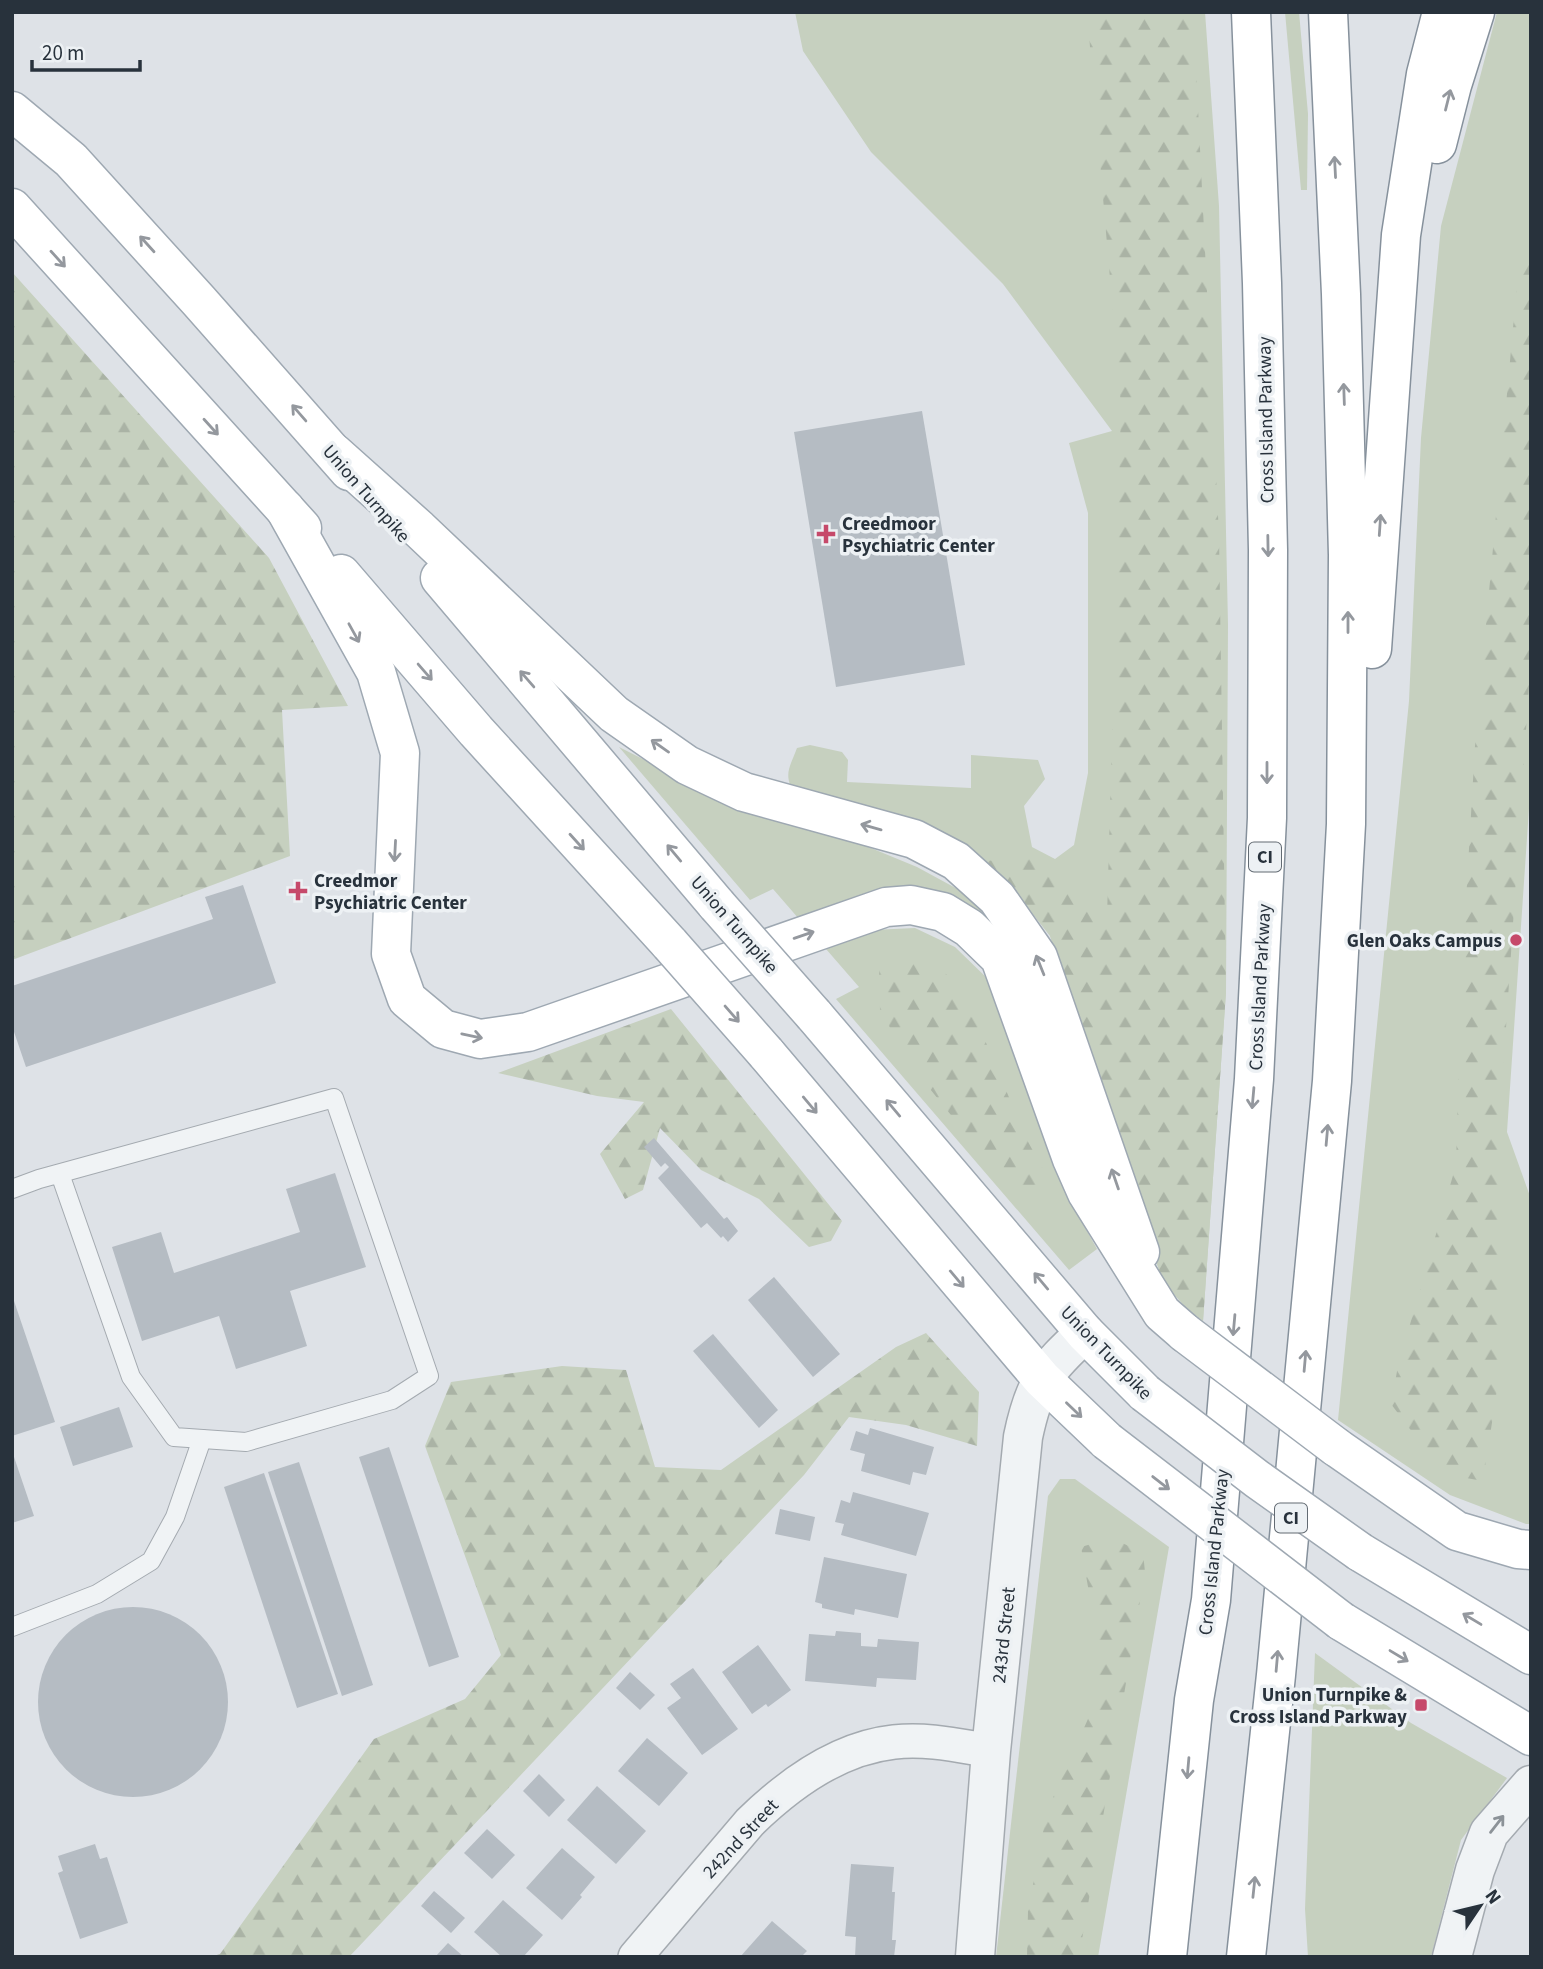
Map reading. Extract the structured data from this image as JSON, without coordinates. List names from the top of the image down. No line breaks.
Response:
{"streets":{"main road":["Cross Island Parkway","Union Turnpike","CI"],"street":["243rd Street","242nd Street"]},"crossings":[["Union Turnpike","243rd Street"],["243rd Street","242nd Street"]],"places":{"health":["Creedmoor Psychiatric Center","Creedmor Psychiatric Center"],"other":["Glen Oaks Campus"],"transit":["Union Turnpike & Cross Island Parkway"]},"scale_bar":"20 m","north":"top right"}
